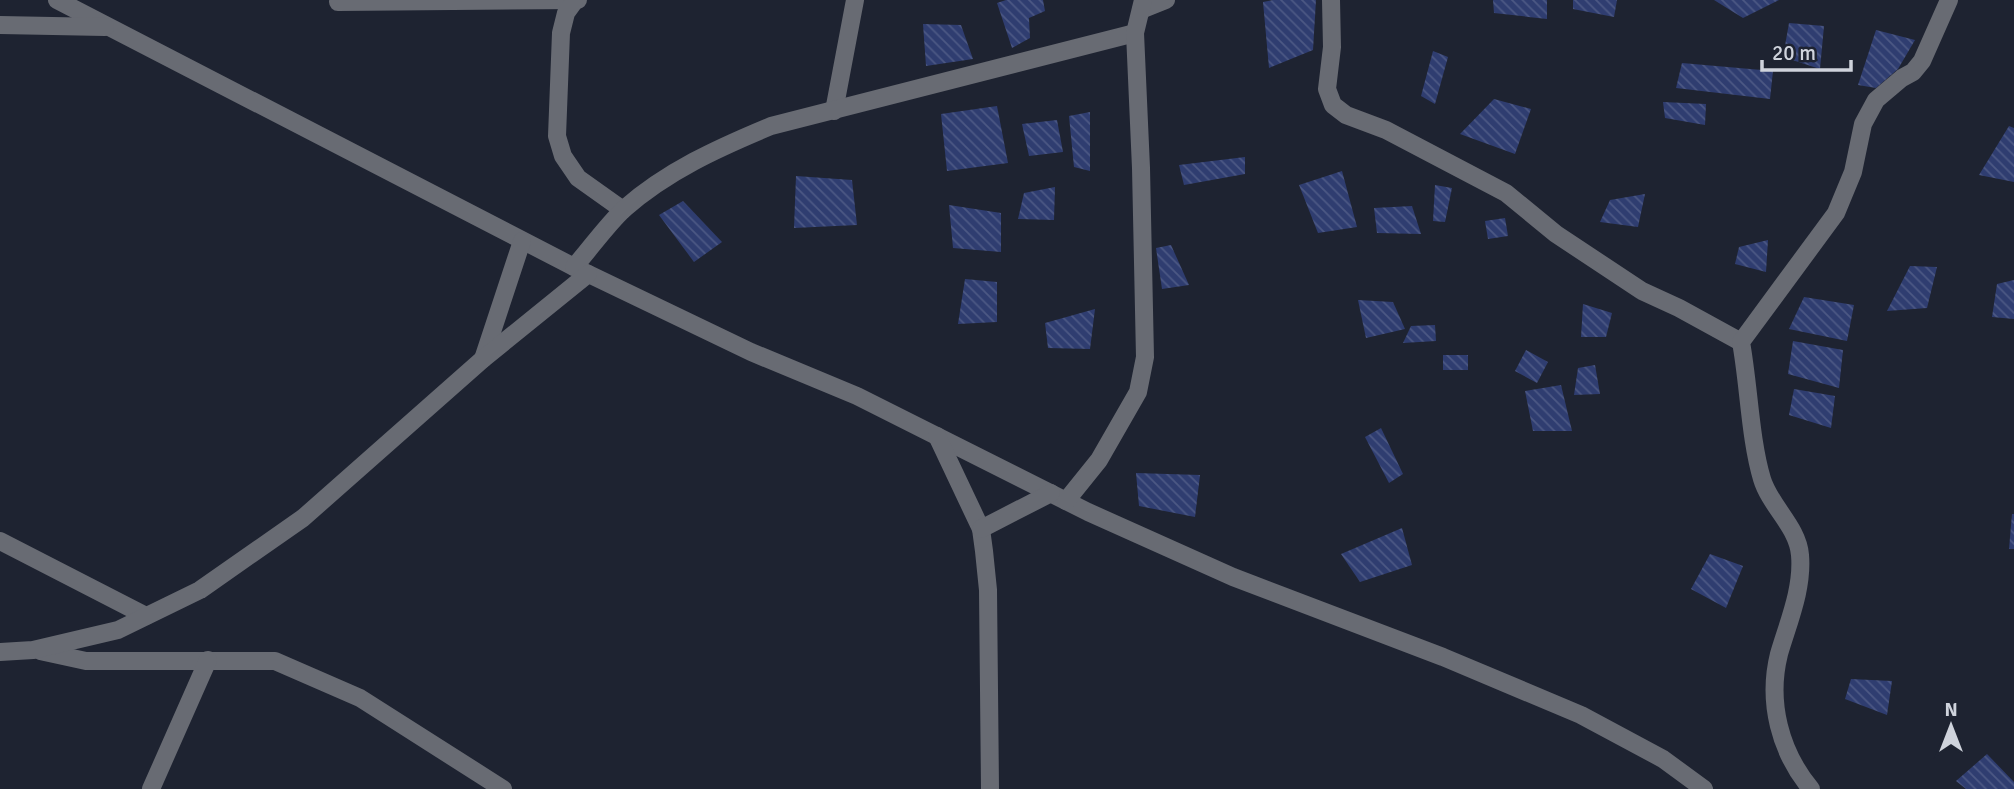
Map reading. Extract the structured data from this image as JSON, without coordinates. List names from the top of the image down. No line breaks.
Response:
{"scale_bar":"20 m","north":"top"}
